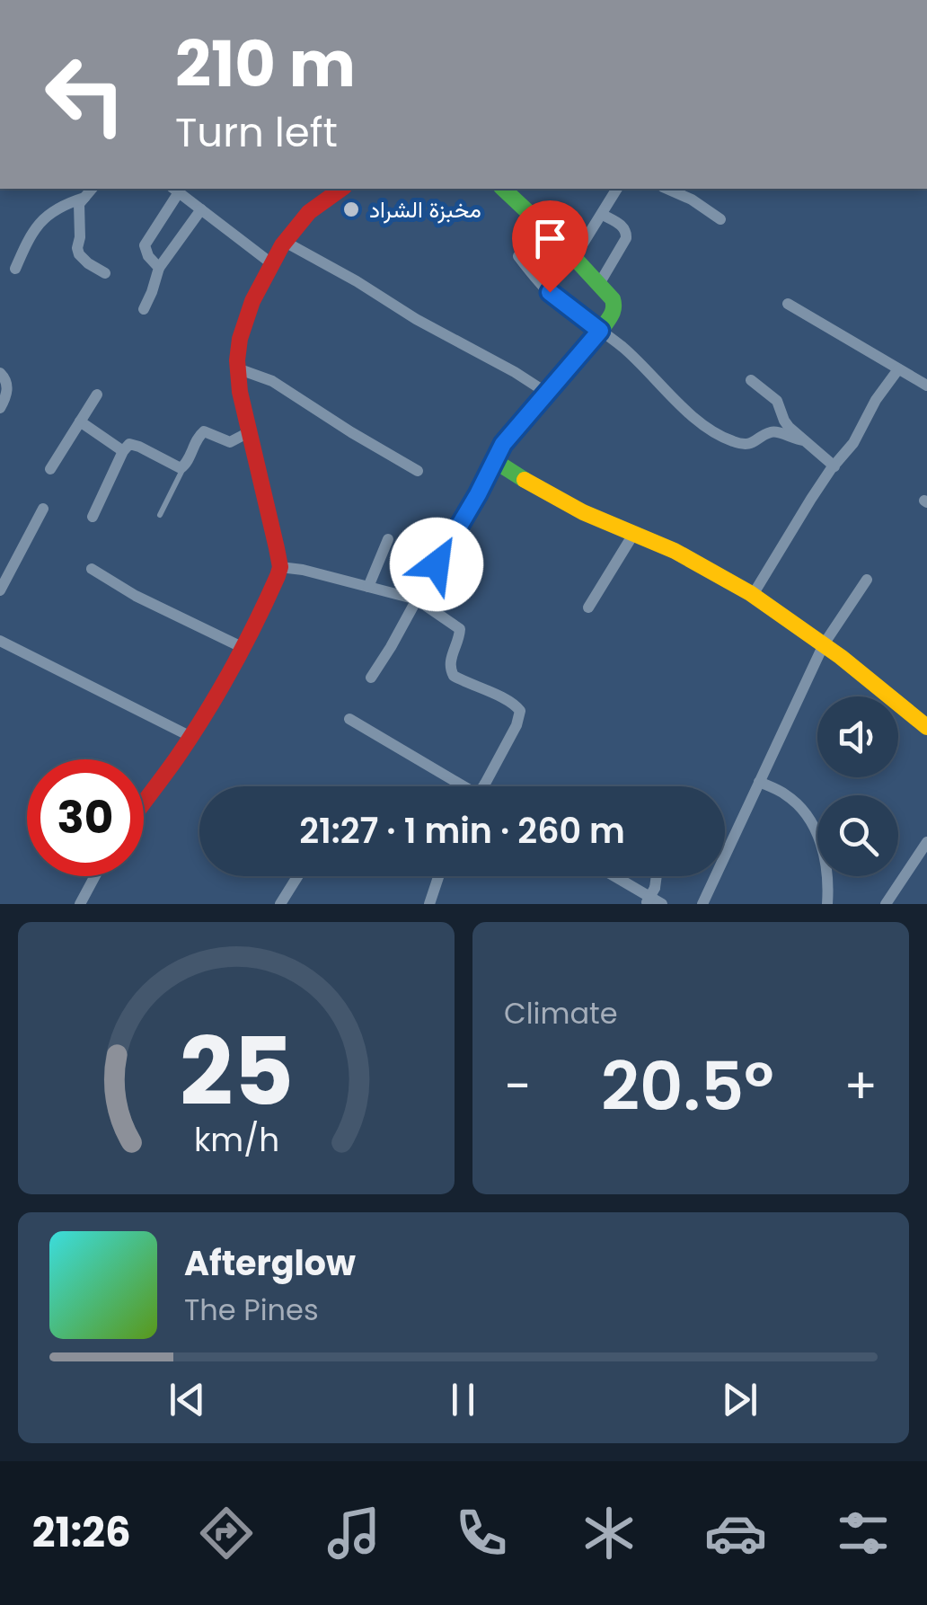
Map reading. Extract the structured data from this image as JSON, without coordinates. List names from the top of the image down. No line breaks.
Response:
{"places":["مخبزة الشراد"],"page":{"turn":["210 m","Turn left"],"limit":"30","trip":"21:27 · 1 min · 260 m","tile":"Climate","heat":["−","20.5°","+"],"song":["Afterglow","The Pines"],"tabs":"21:26","gauge":["25","km/h"]}}
